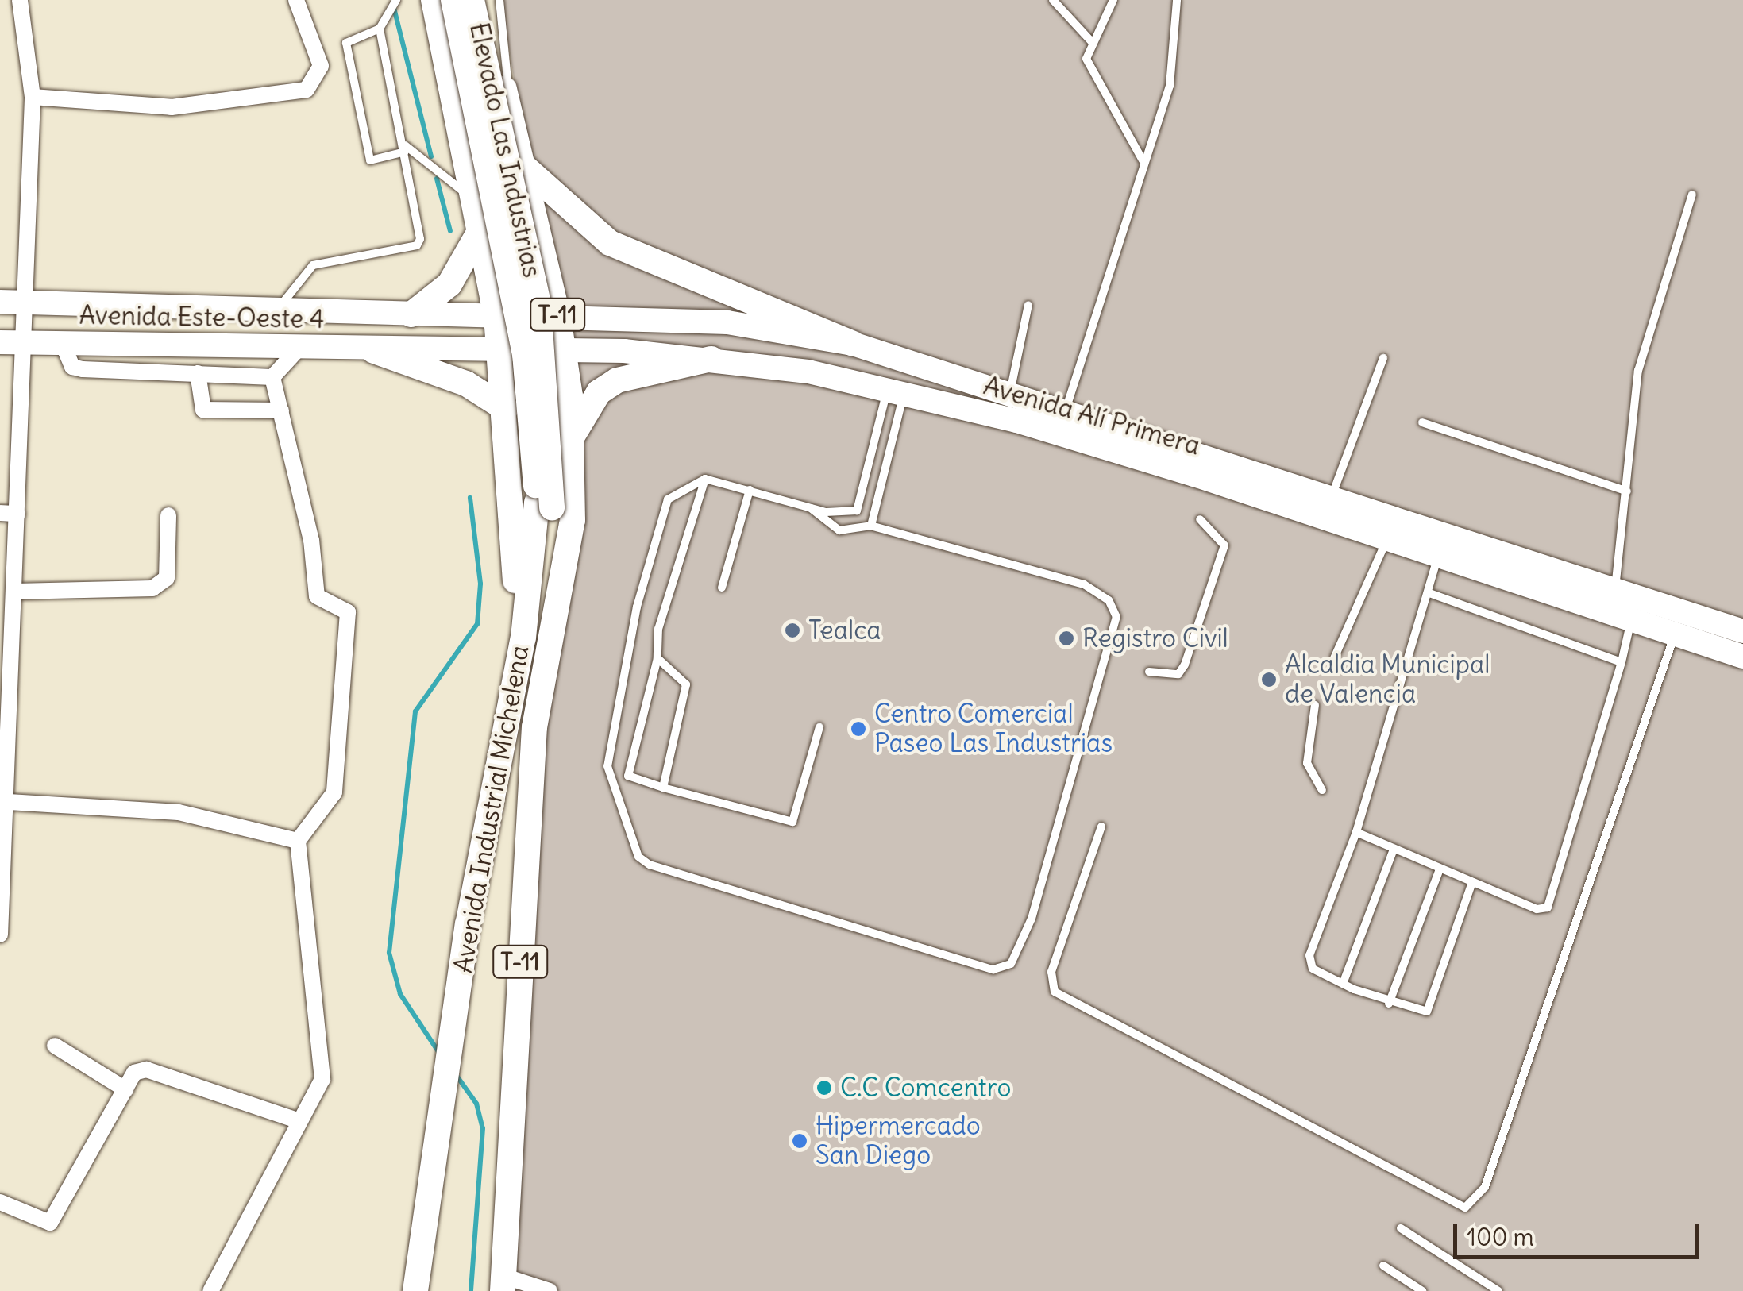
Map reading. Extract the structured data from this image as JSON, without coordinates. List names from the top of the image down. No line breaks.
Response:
{"streets":{"main road":["Elevado Las Industrias","T-11","Avenida Este-Oeste 4","Avenida Alí Primera","Avenida Industrial Michelena"]},"crossings":[["Elevado Las Industrias","Avenida Industrial Michelena"],["Avenida Este-Oeste 4","Avenida Alí Primera"],["Avenida Alí Primera","Avenida Industrial Michelena"]],"places":["Tealca","Registro Civil","Alcaldia Municipal de Valencia","Centro Comercial Paseo Las Industrias","C.C Comcentro","Hipermercado San Diego"],"scale_bar":"100 m"}
